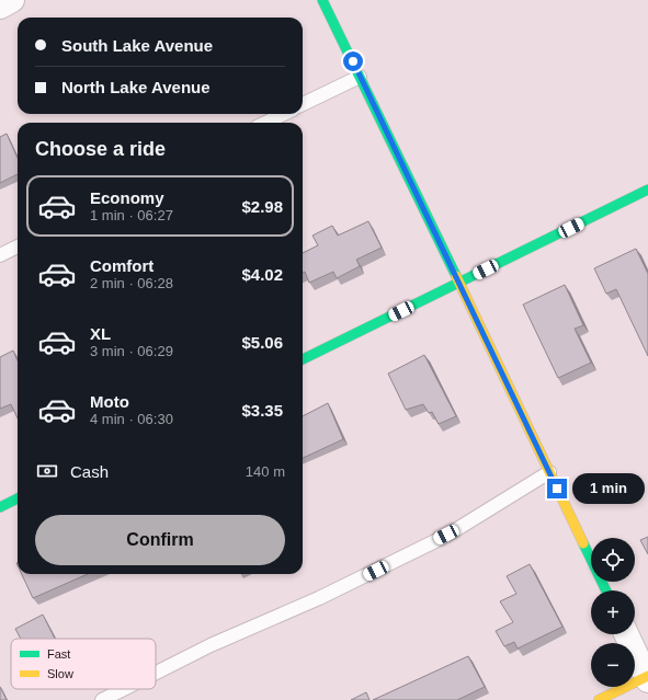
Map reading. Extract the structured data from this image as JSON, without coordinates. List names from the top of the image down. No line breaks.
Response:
{"legend":["Fast","Slow"],"page":{"banner":["South Lake Avenue","North Lake Avenue"],"heading":"Choose a ride","list":[{"name":"Economy","note":"1 min · 06:27","value":"$2.98"},{"name":"Comfort","note":"2 min · 06:28","value":"$4.02"},{"name":"XL","note":"3 min · 06:29","value":"$5.06"},{"name":"Moto","note":"4 min · 06:30","value":"$3.35"}],"pay":["Cash","140 m"],"bubble":"1 min","buttons":"Confirm","map_buttons":["+","−"]}}
